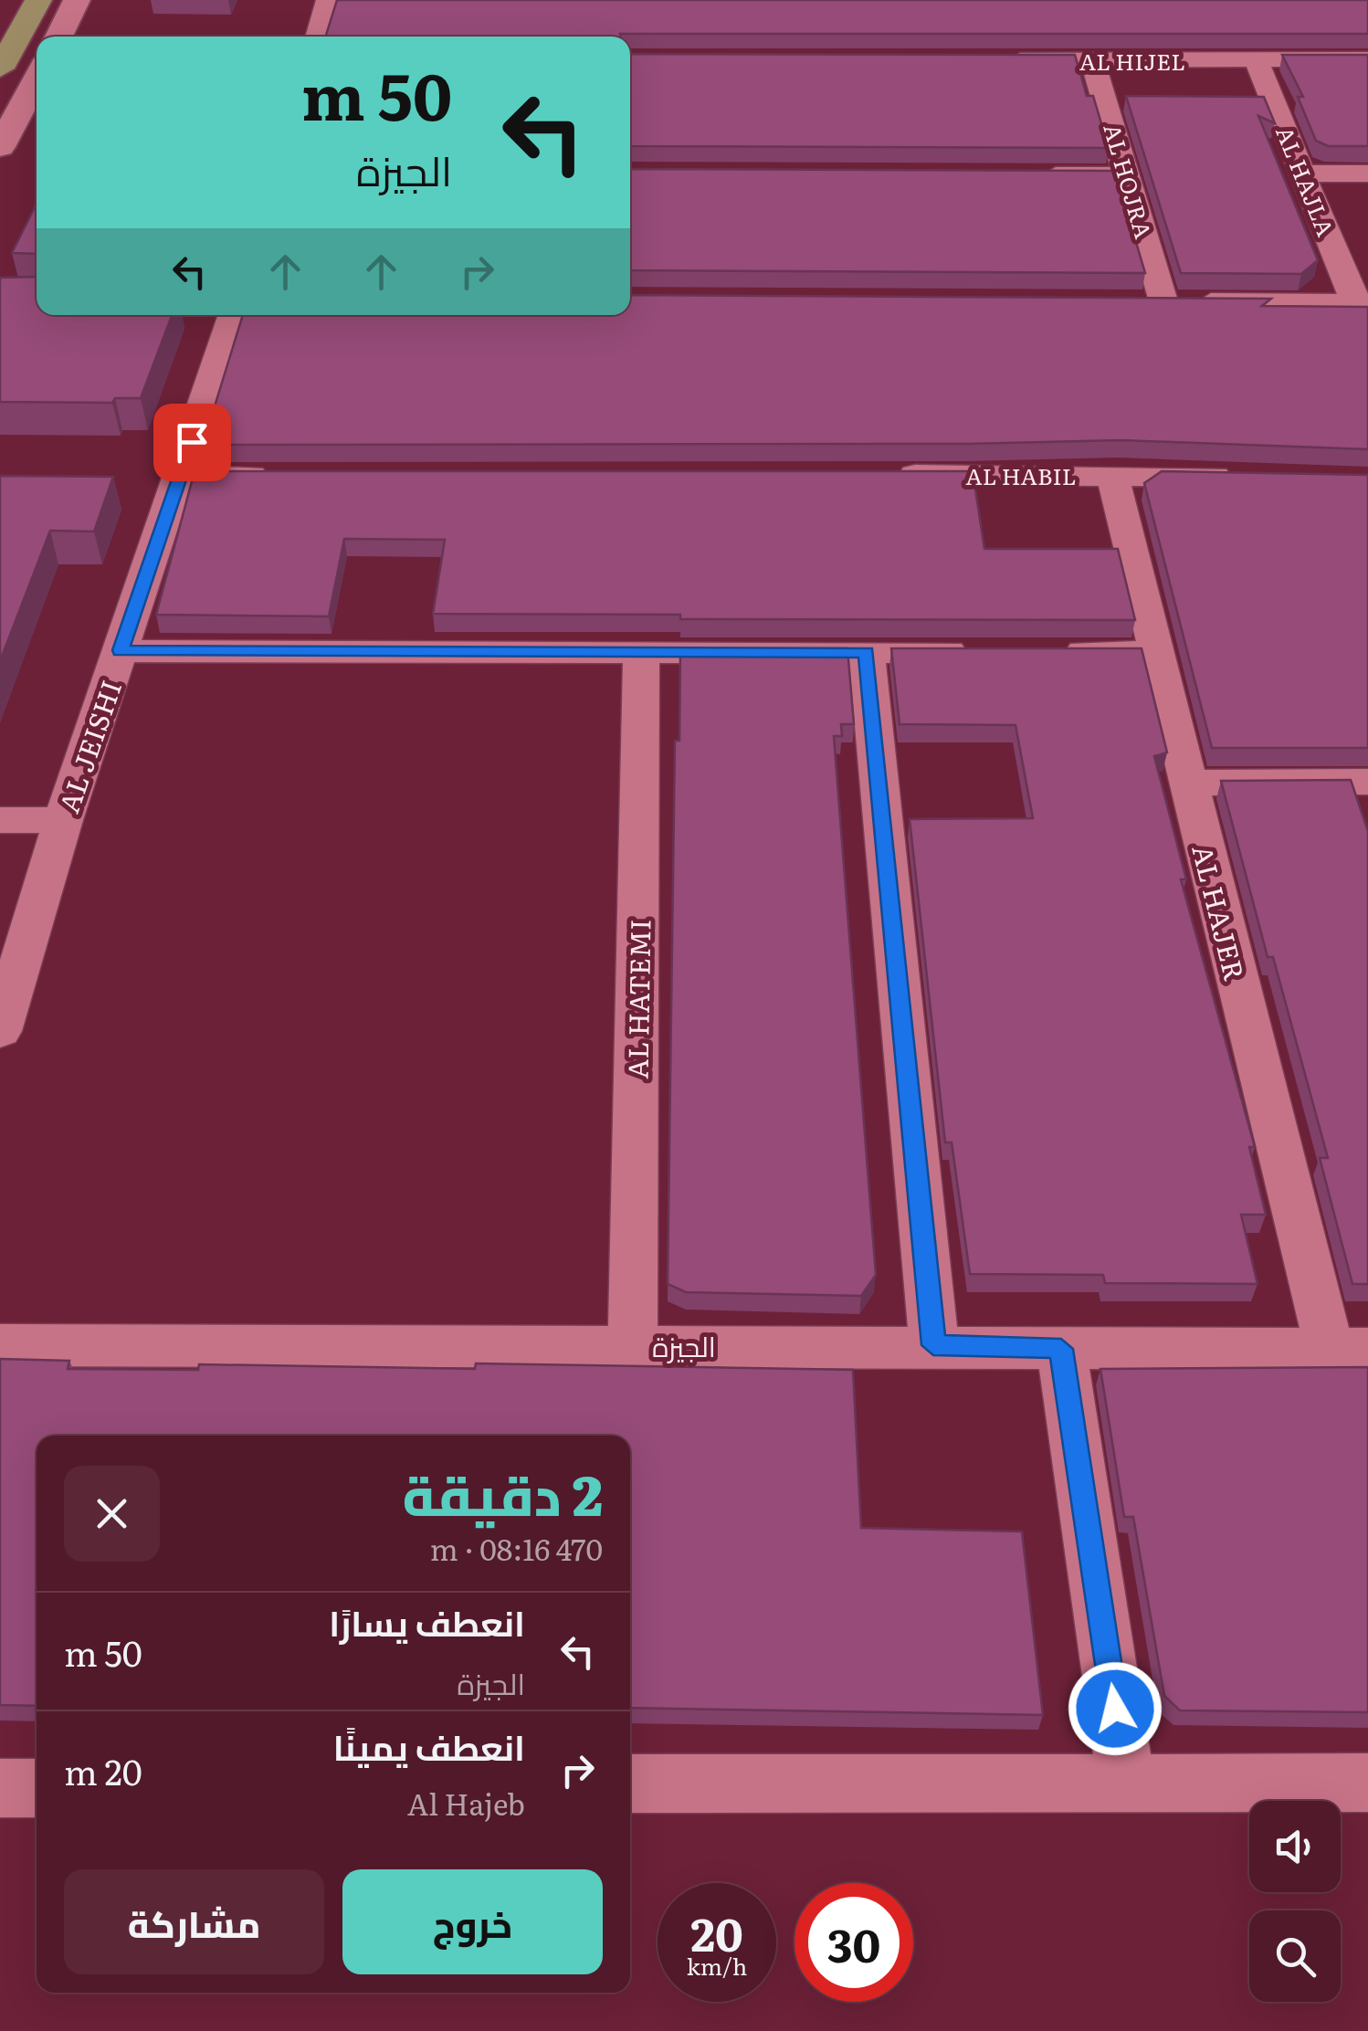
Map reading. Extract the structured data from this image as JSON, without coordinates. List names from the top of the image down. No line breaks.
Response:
{"streets":{"street":["AL HIJEL","AL HOJRA","AL HAJLA","AL HABIL","AL JEISHI","AL HAJER","AL HATEMI","الجيزة"]},"crossings":[["AL HIJEL","AL HOJRA"],["AL HIJEL","AL HAJLA"],["AL HABIL","AL HAJER"],["AL HAJER","الجيزة"],["AL HATEMI","الجيزة"]],"page":{"turn":["50 m","الجيزة"],"heading":["2 دقيقة","470 m · 08:16"],"list":[{"name":"انعطف يسارًا","note":"الجيزة","value":"50 m"},{"name":"انعطف يمينًا","note":"Al Hajeb","value":"20 m"}],"buttons":["خروج","مشاركة"],"speed":"20 km/h","limit":"30"}}
